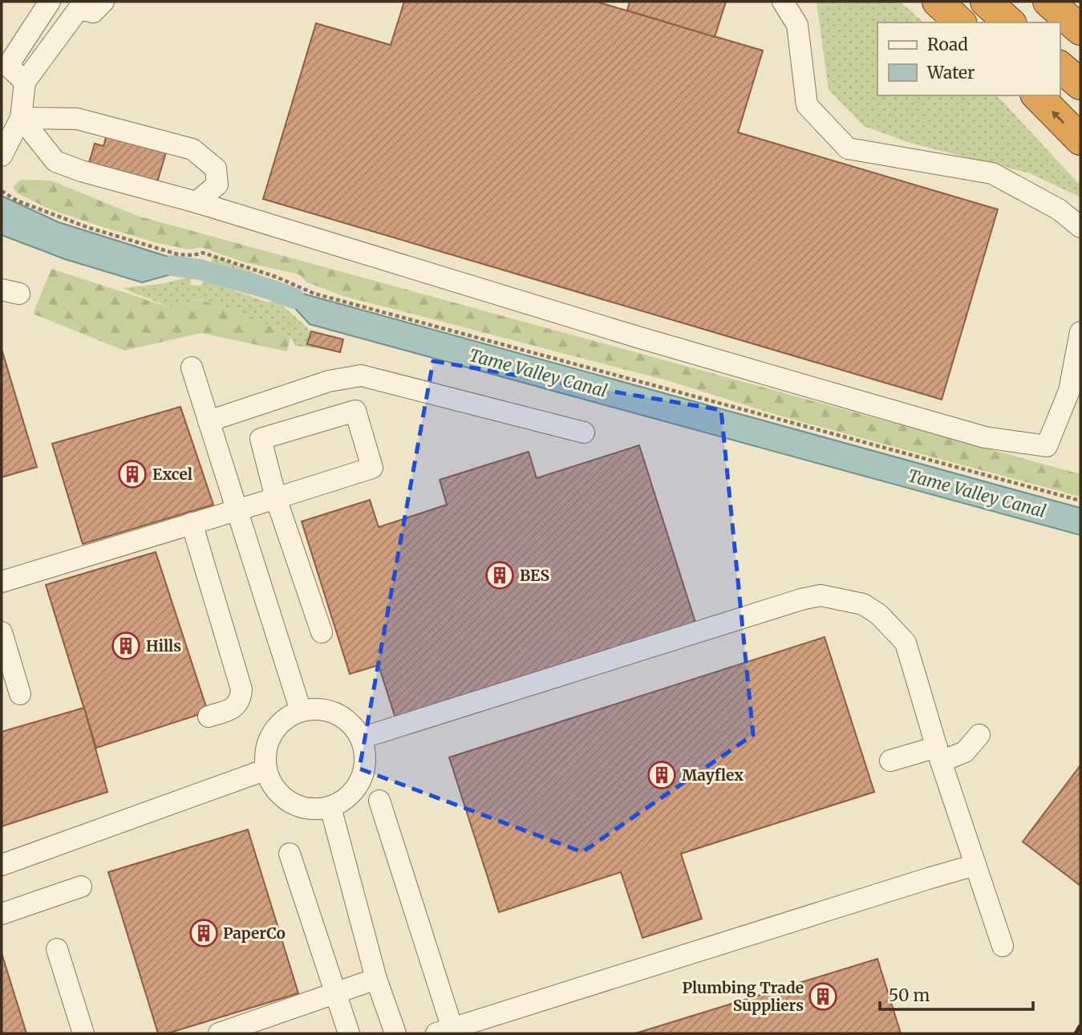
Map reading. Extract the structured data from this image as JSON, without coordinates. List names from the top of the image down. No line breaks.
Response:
{"water":["Tame Valley Canal"],"places":{"building":["Excel","BES","Hills","Mayflex","PaperCo","Plumbing Trade Suppliers"]},"legend":["Road","Water"],"scale_bar":"50 m"}
